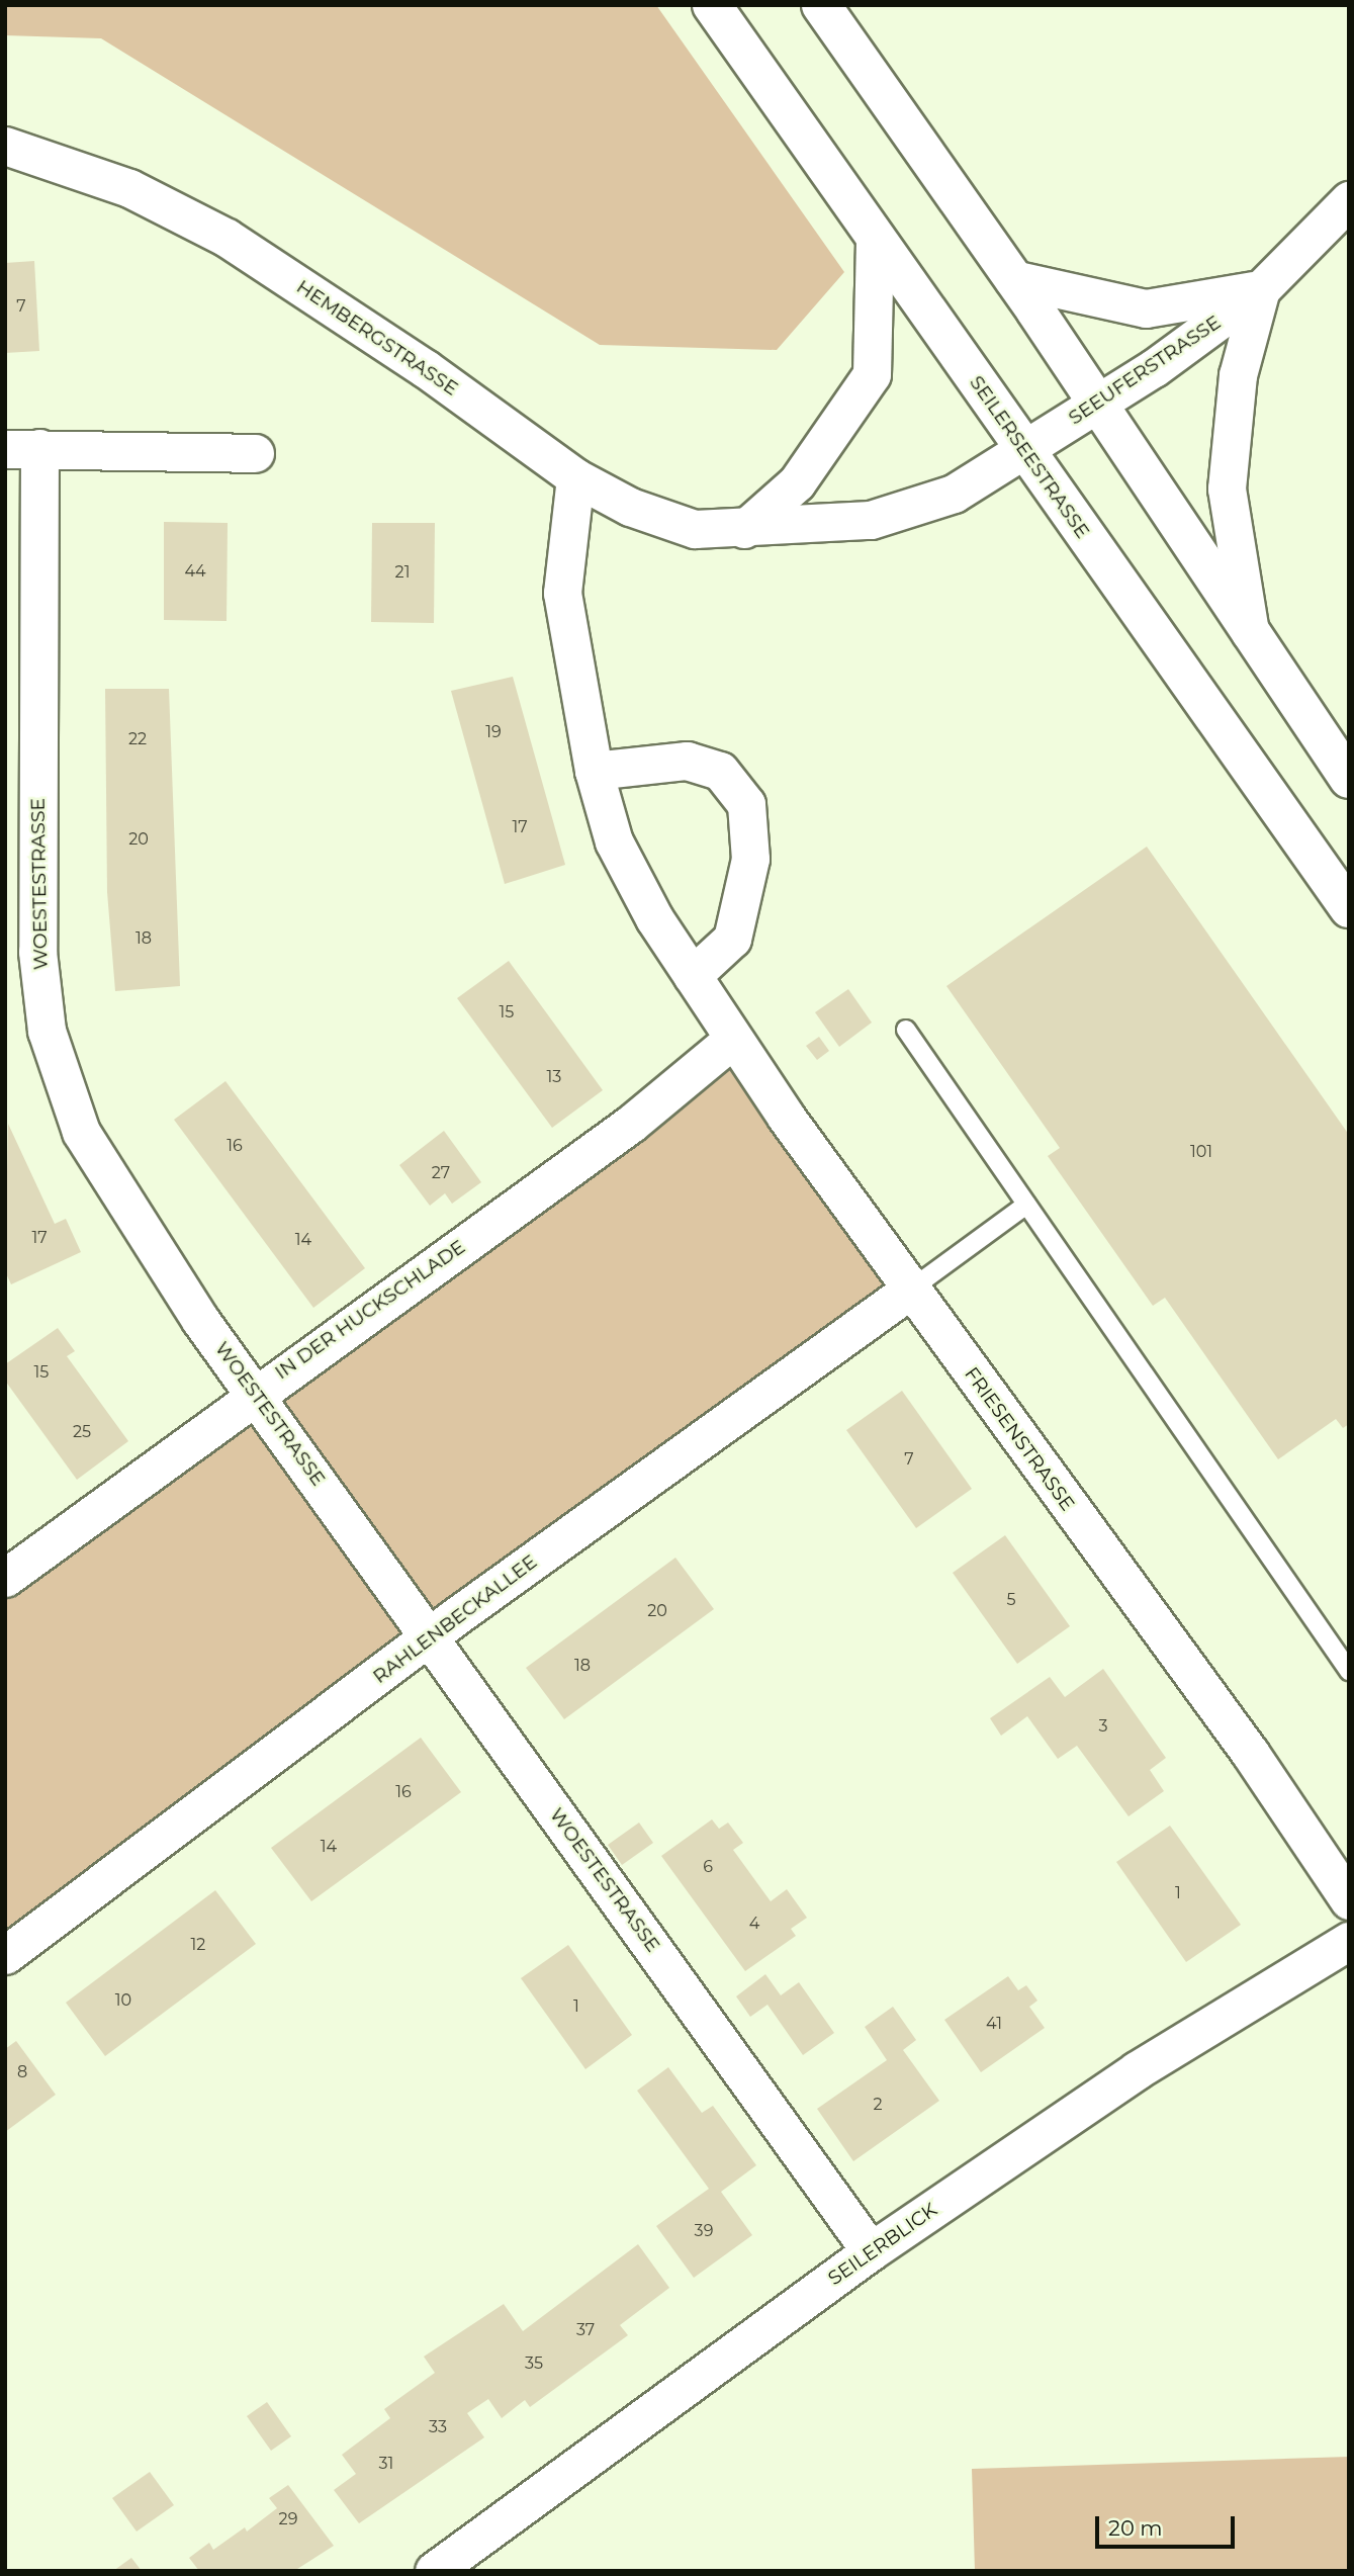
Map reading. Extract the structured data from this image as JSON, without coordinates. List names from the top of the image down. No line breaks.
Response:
{"streets":{"main road":["SEILERSEESTRASSE"],"street":["HEMBERGSTRASSE","SEEUFERSTRASSE","WOESTESTRASSE","IN DER HUCKSCHLADE","FRIESENSTRASSE","RAHLENBECKALLEE","SEILERBLICK"]},"crossings":[["HEMBERGSTRASSE","SEEUFERSTRASSE"],["HEMBERGSTRASSE","SEILERSEESTRASSE"],["HEMBERGSTRASSE","FRIESENSTRASSE"],["SEEUFERSTRASSE","SEILERSEESTRASSE"],["WOESTESTRASSE","IN DER HUCKSCHLADE"],["WOESTESTRASSE","RAHLENBECKALLEE"],["WOESTESTRASSE","SEILERBLICK"],["IN DER HUCKSCHLADE","FRIESENSTRASSE"],["FRIESENSTRASSE","RAHLENBECKALLEE"]],"house_numbers":["7","44","21","19","22","17","20","18","15","13","16","101","27","17","14","15","25","7","5","20","18","3","16","14","6","1","4","12","10","1","41","8","2","39","37","35","33","31","29"],"scale_bar":"20 m"}
